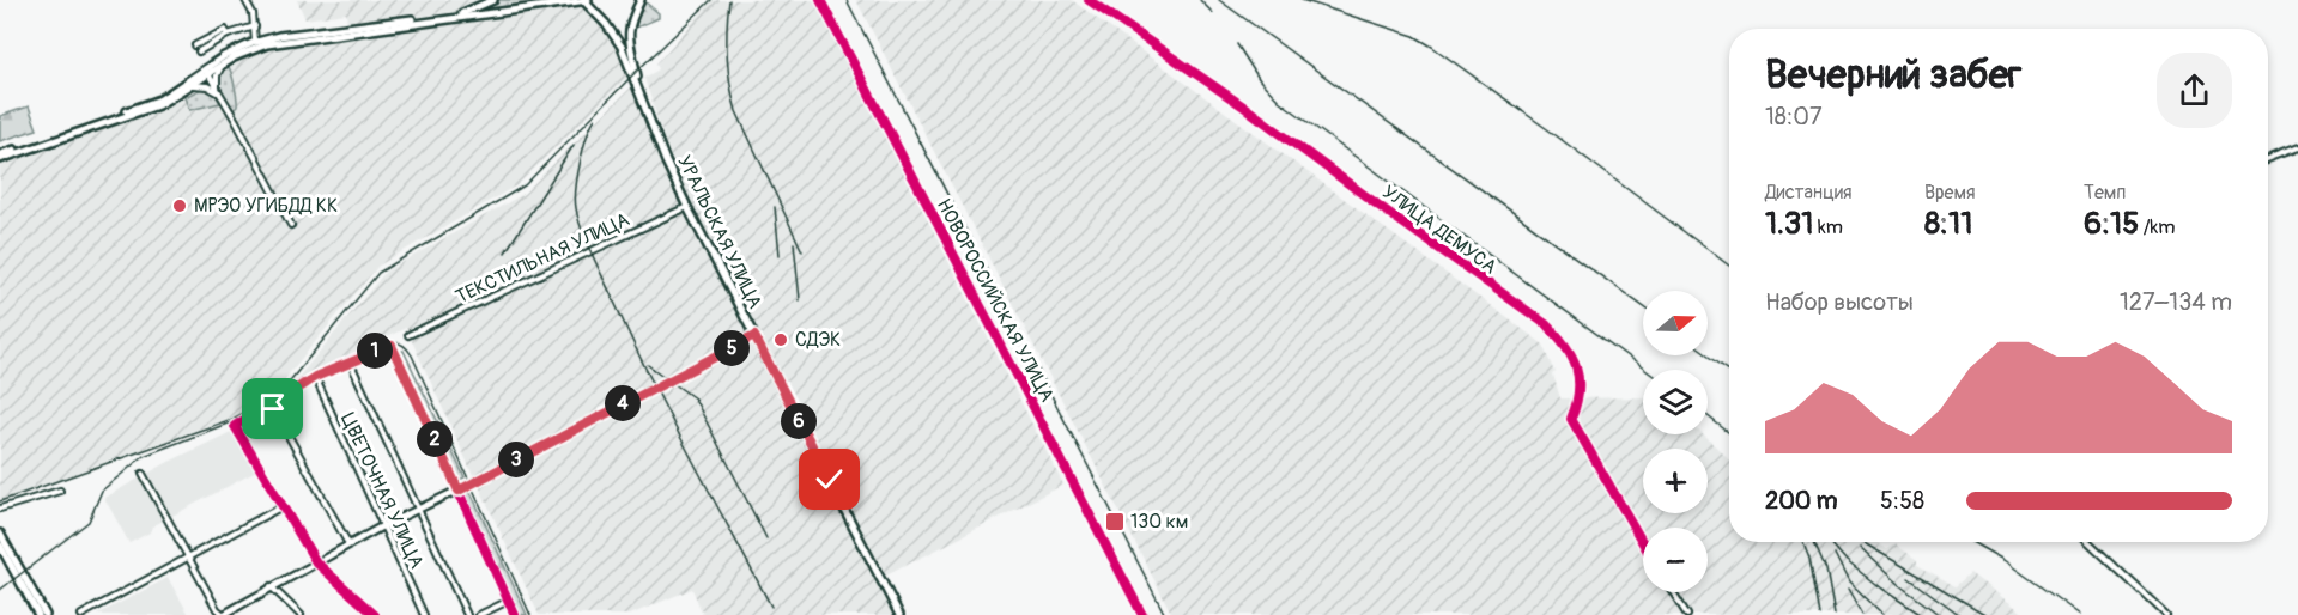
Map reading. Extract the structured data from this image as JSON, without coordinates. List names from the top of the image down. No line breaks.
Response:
{"streets":{"main road":["УРАЛЬСКАЯ УЛИЦА"],"street":["УЛИЦА ДЕМУСА","ТЕКСТИЛЬНАЯ УЛИЦА","НОВОРОССИЙСКАЯ УЛИЦА","ЦВЕТОЧНАЯ УЛИЦА"]},"crossings":[["УРАЛЬСКАЯ УЛИЦА","ТЕКСТИЛЬНАЯ УЛИЦА"]],"places":{"other":["МРЭО УГИБДД КК","СДЭК"],"transit":["130 км"]},"north":"right","page":{"heading":["Вечерний забег","18:07"],"stats":[["Дистанция","1.31 km"],["Время","8:11"],["Темп","6:15 /km"]],"chart":["Набор высоты","127–134 m"],"map_buttons":["+","−"],"pins":["5","1","4","6","2","3"],"list":[{"name":"200 m","note":"5:58"}]}}
